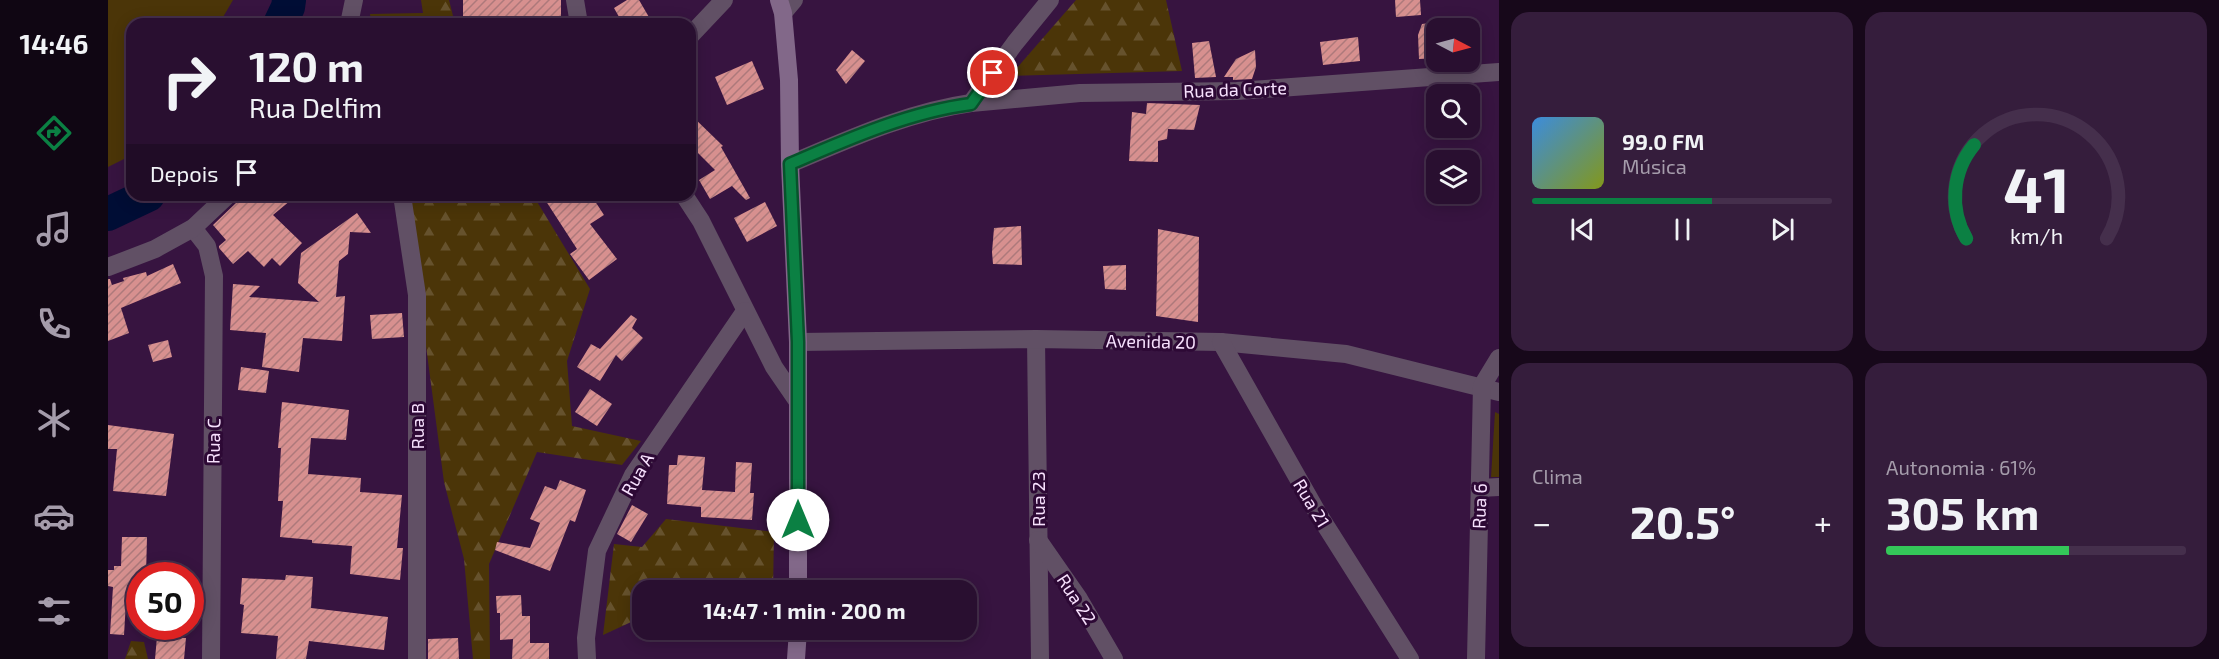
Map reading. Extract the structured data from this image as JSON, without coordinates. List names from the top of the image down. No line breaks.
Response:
{"streets":{"street":["Rua da Corte","Avenida 20","Rua B","Rua C","Rua A","Rua 23","Rua 21","Rua 6","Rua 22"]},"crossings":[["Avenida 20","Rua 23"],["Avenida 20","Rua 21"],["Avenida 20","Rua 6"],["Rua 23","Rua 22"]],"north":"right","page":{"tabs":"14:46","turn":["120 m","Rua Delfim"],"song":["99.0 FM","Música"],"then":"Depois","tile":["Clima",["Autonomia · 61%","305 km"]],"heat":["−","20.5°","+"],"limit":"50","trip":"14:47 · 1 min · 200 m","gauge":["41","km/h"]}}
